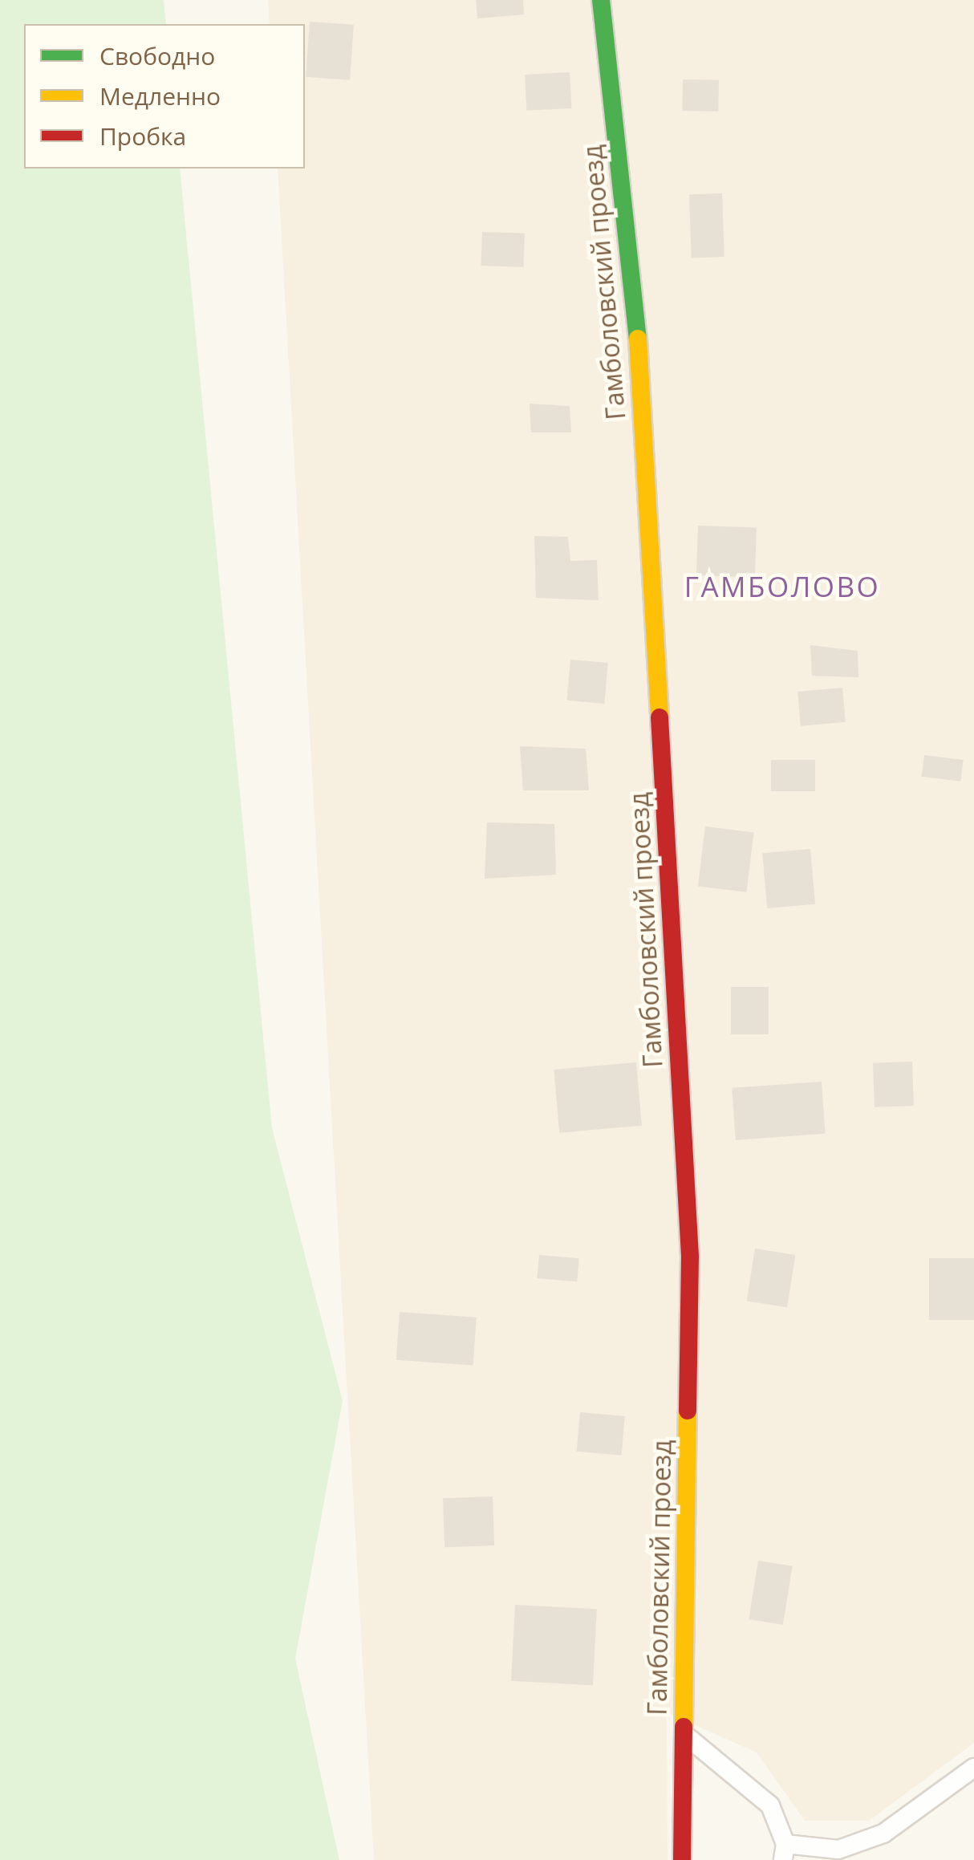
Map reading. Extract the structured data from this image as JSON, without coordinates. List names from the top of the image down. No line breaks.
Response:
{"streets":{"street":["Гамболовский проезд"]},"districts":["ГАМБОЛОВО"],"legend":["Свободно","Медленно","Пробка"]}
